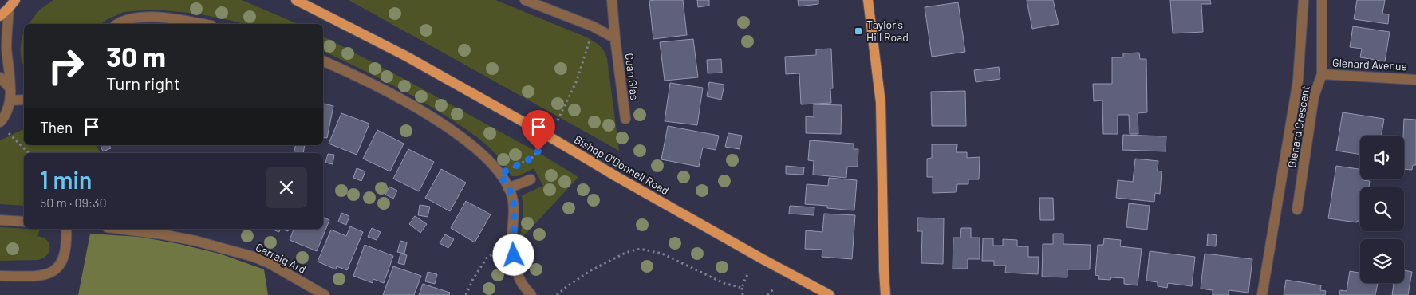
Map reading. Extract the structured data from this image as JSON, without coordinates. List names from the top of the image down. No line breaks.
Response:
{"streets":{"main road":["Bishop O'Donnell Road"],"street":["Glenard Avenue","Cuan Glas","Glenard Crescent","Carraig Ard"]},"crossings":[["Glenard Avenue","Glenard Crescent"]],"places":{"transit":["Taylor's Hill Road"]},"page":{"turn":["30 m","Turn right"],"then":"Then","heading":["1 min","50 m · 09:30"]}}
